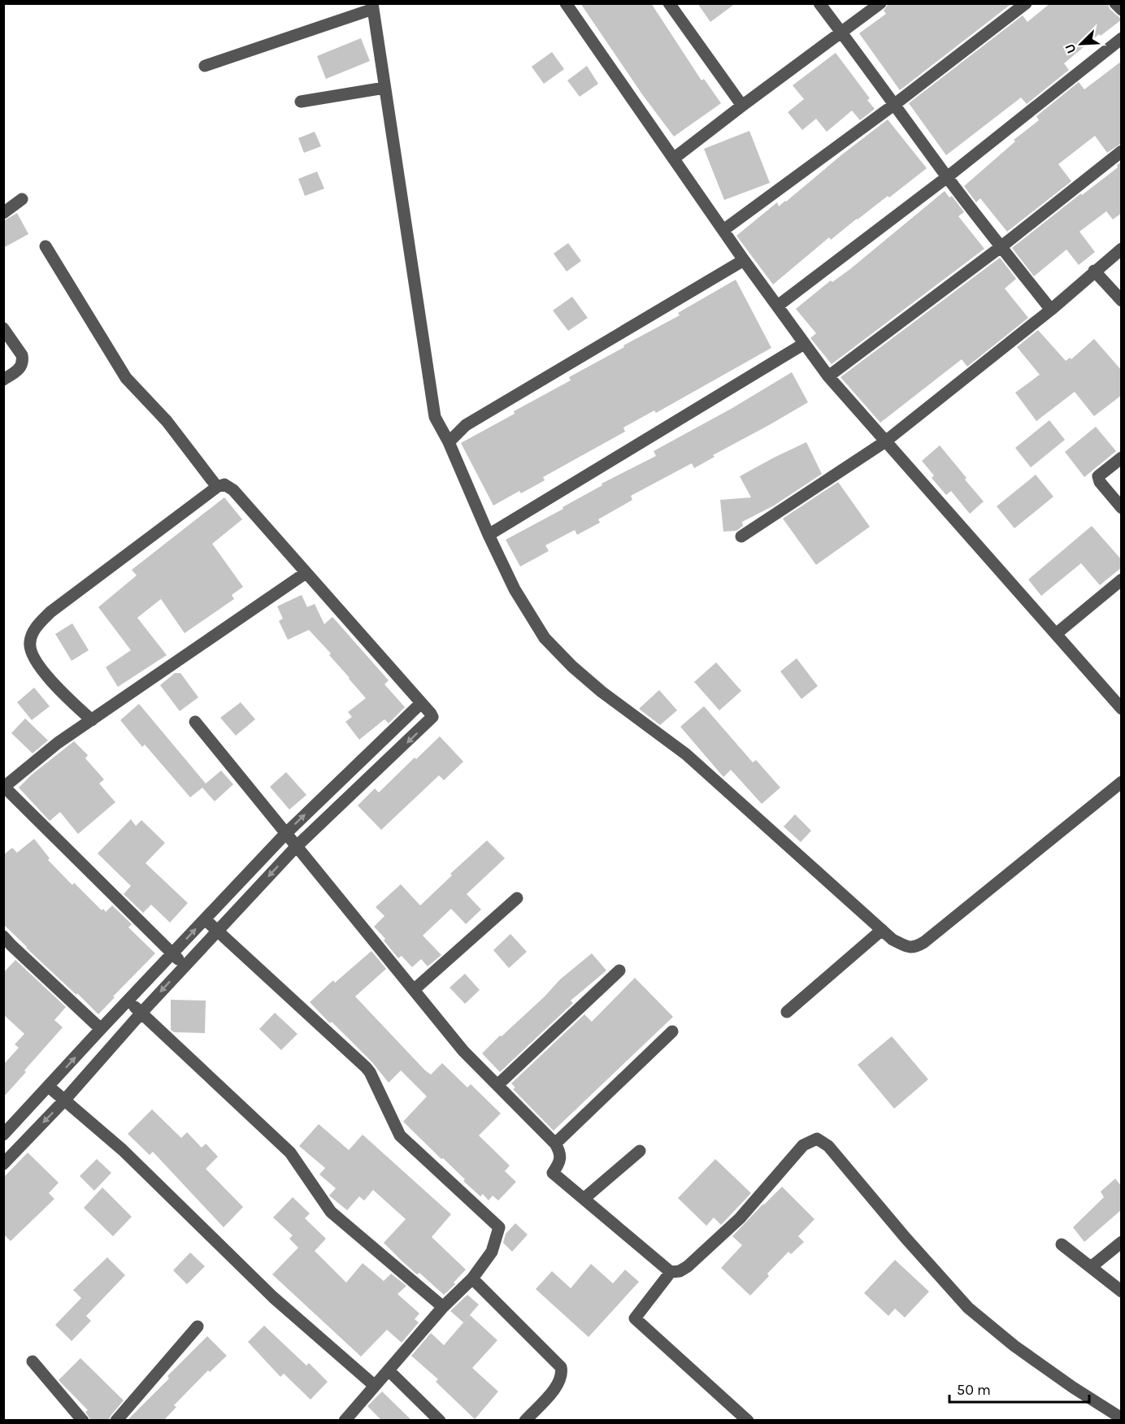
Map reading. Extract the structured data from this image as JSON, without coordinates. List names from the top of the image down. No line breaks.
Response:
{"scale_bar":"50 m","north":"bottom left"}
